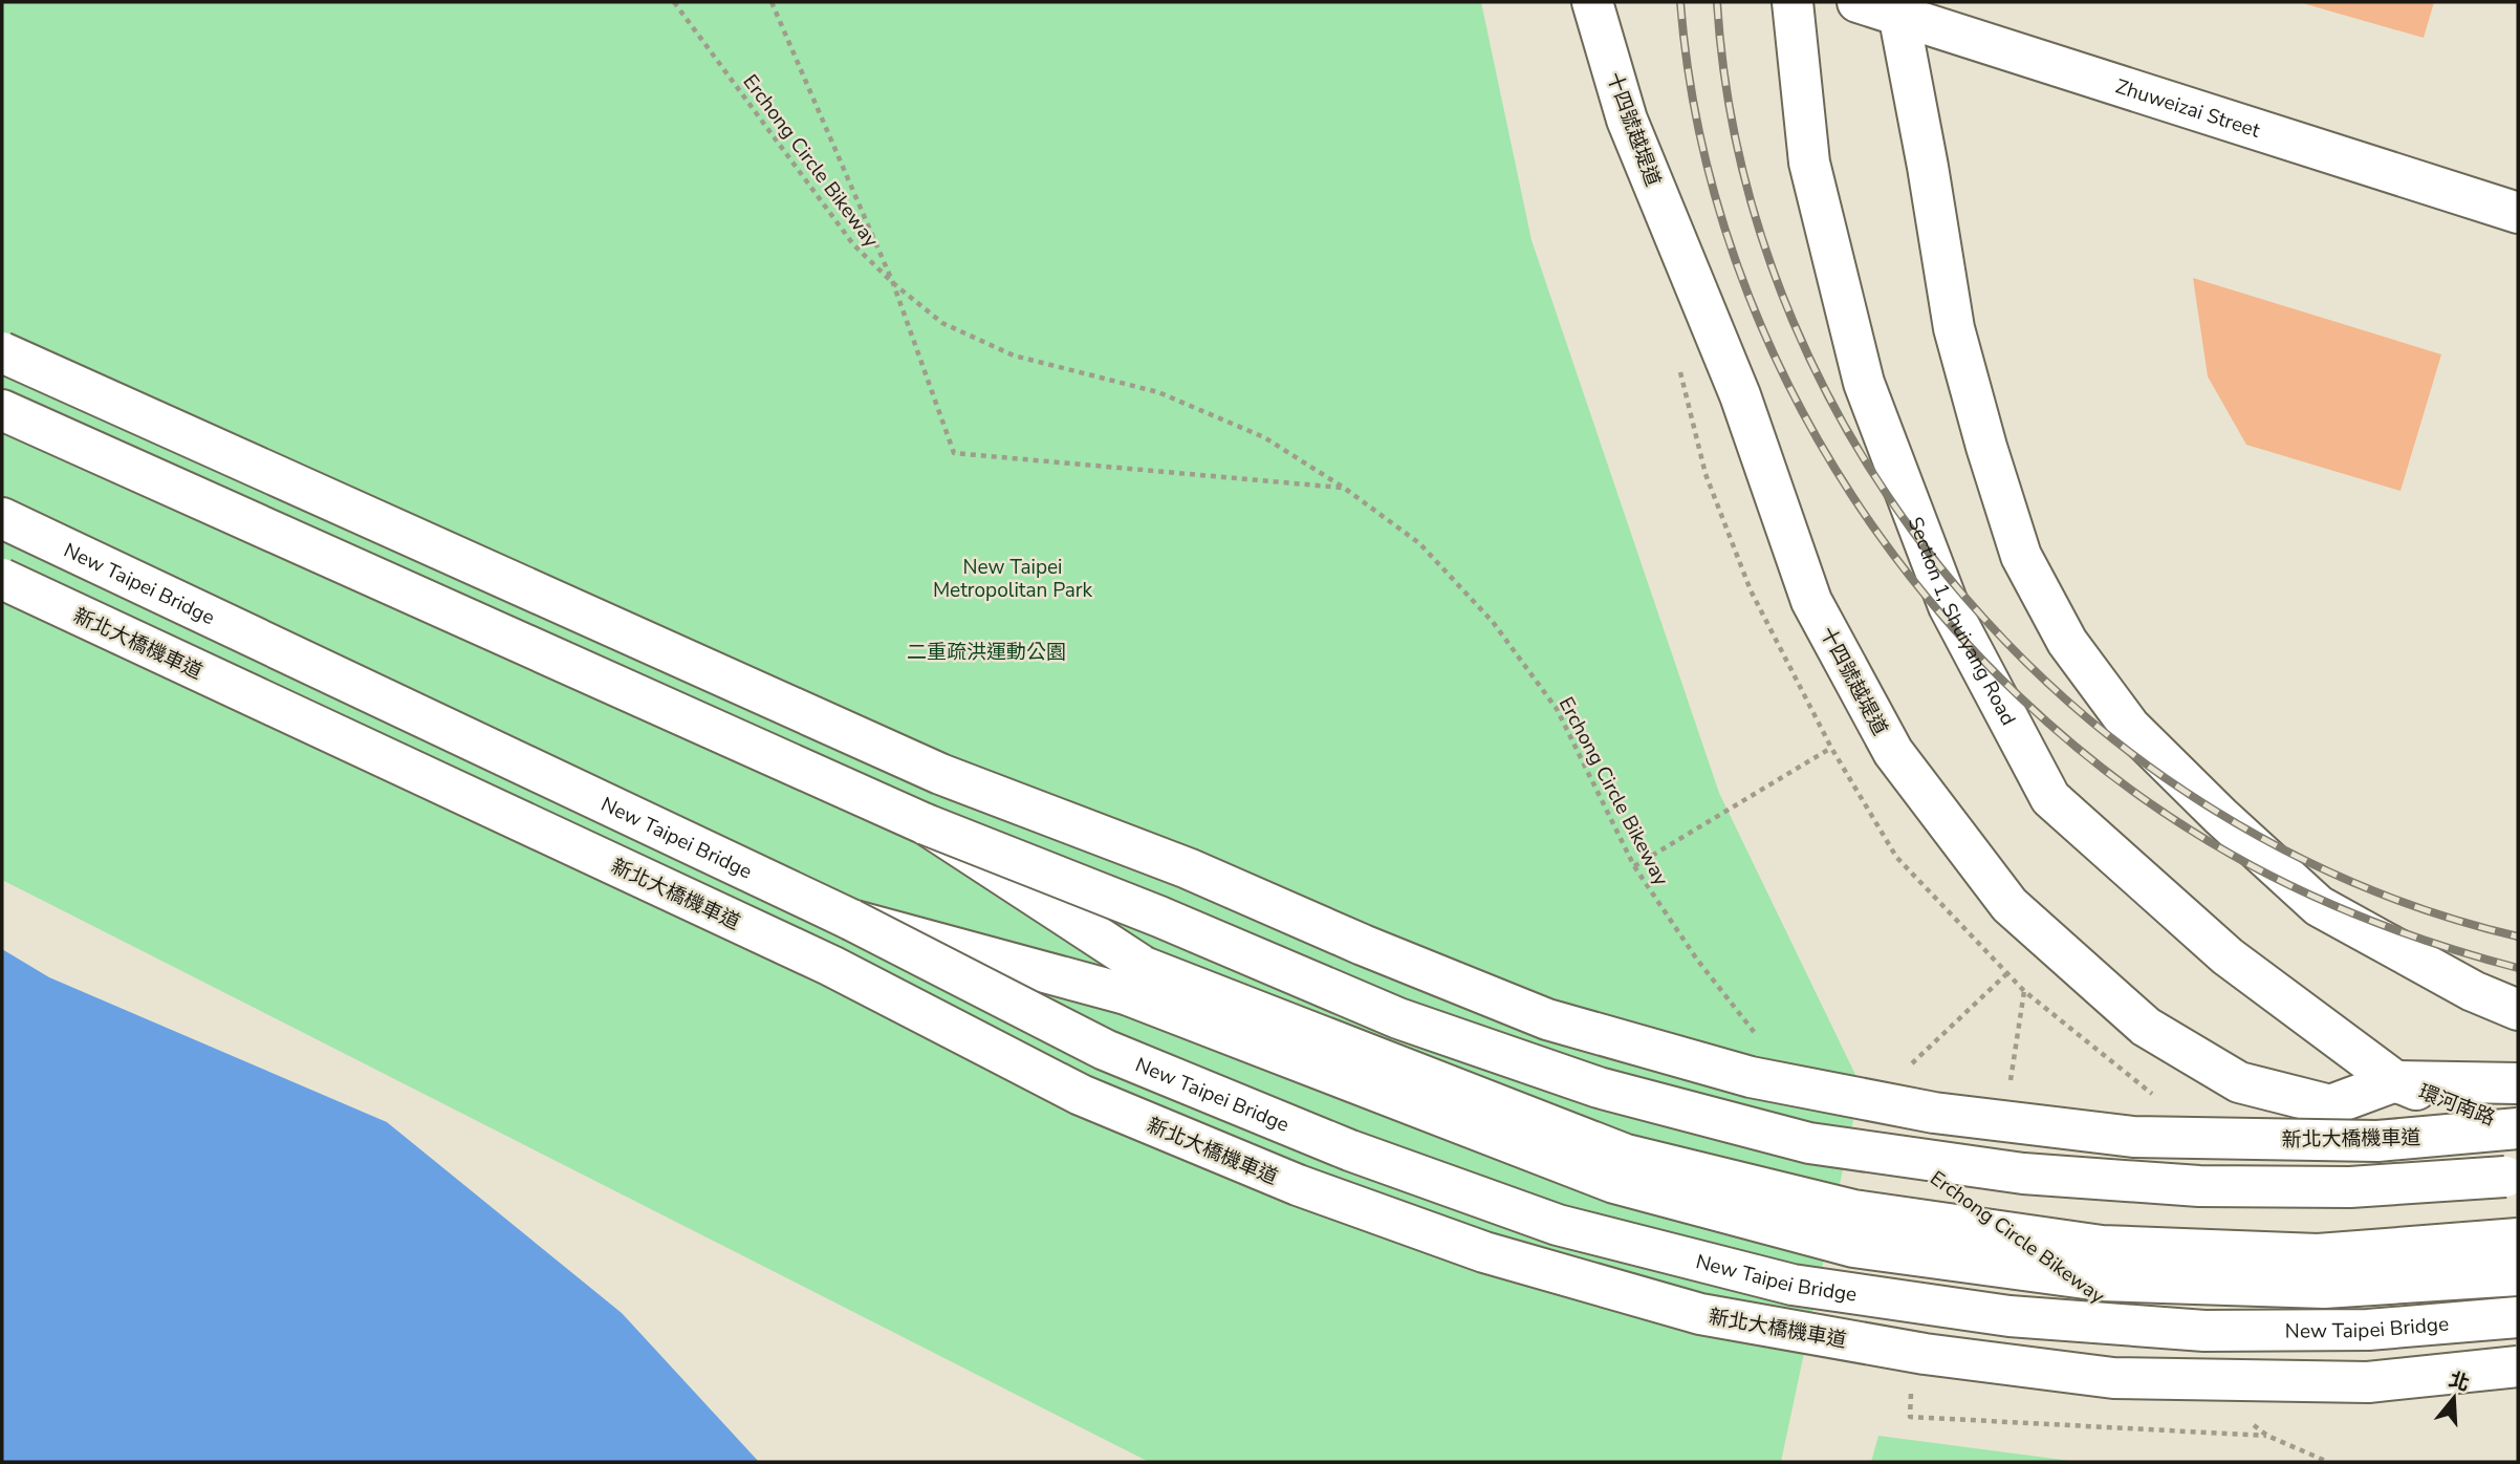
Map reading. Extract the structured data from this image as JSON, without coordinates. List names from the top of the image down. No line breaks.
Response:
{"streets":{"main road":["Zhuweizai Street","十四號越堤道","New Taipei Bridge","Section 1, Shuiyang Road","新北大橋機車道","環河南路"],"path":["Erchong Circle Bikeway"]},"crossings":[["十四號越堤道","Section 1, Shuiyang Road"],["十四號越堤道","環河南路"],["Section 1, Shuiyang Road","環河南路"],["新北大橋機車道","環河南路"]],"parks":["New Taipei Metropolitan Park","二重疏洪運動公園"],"north":"top"}
